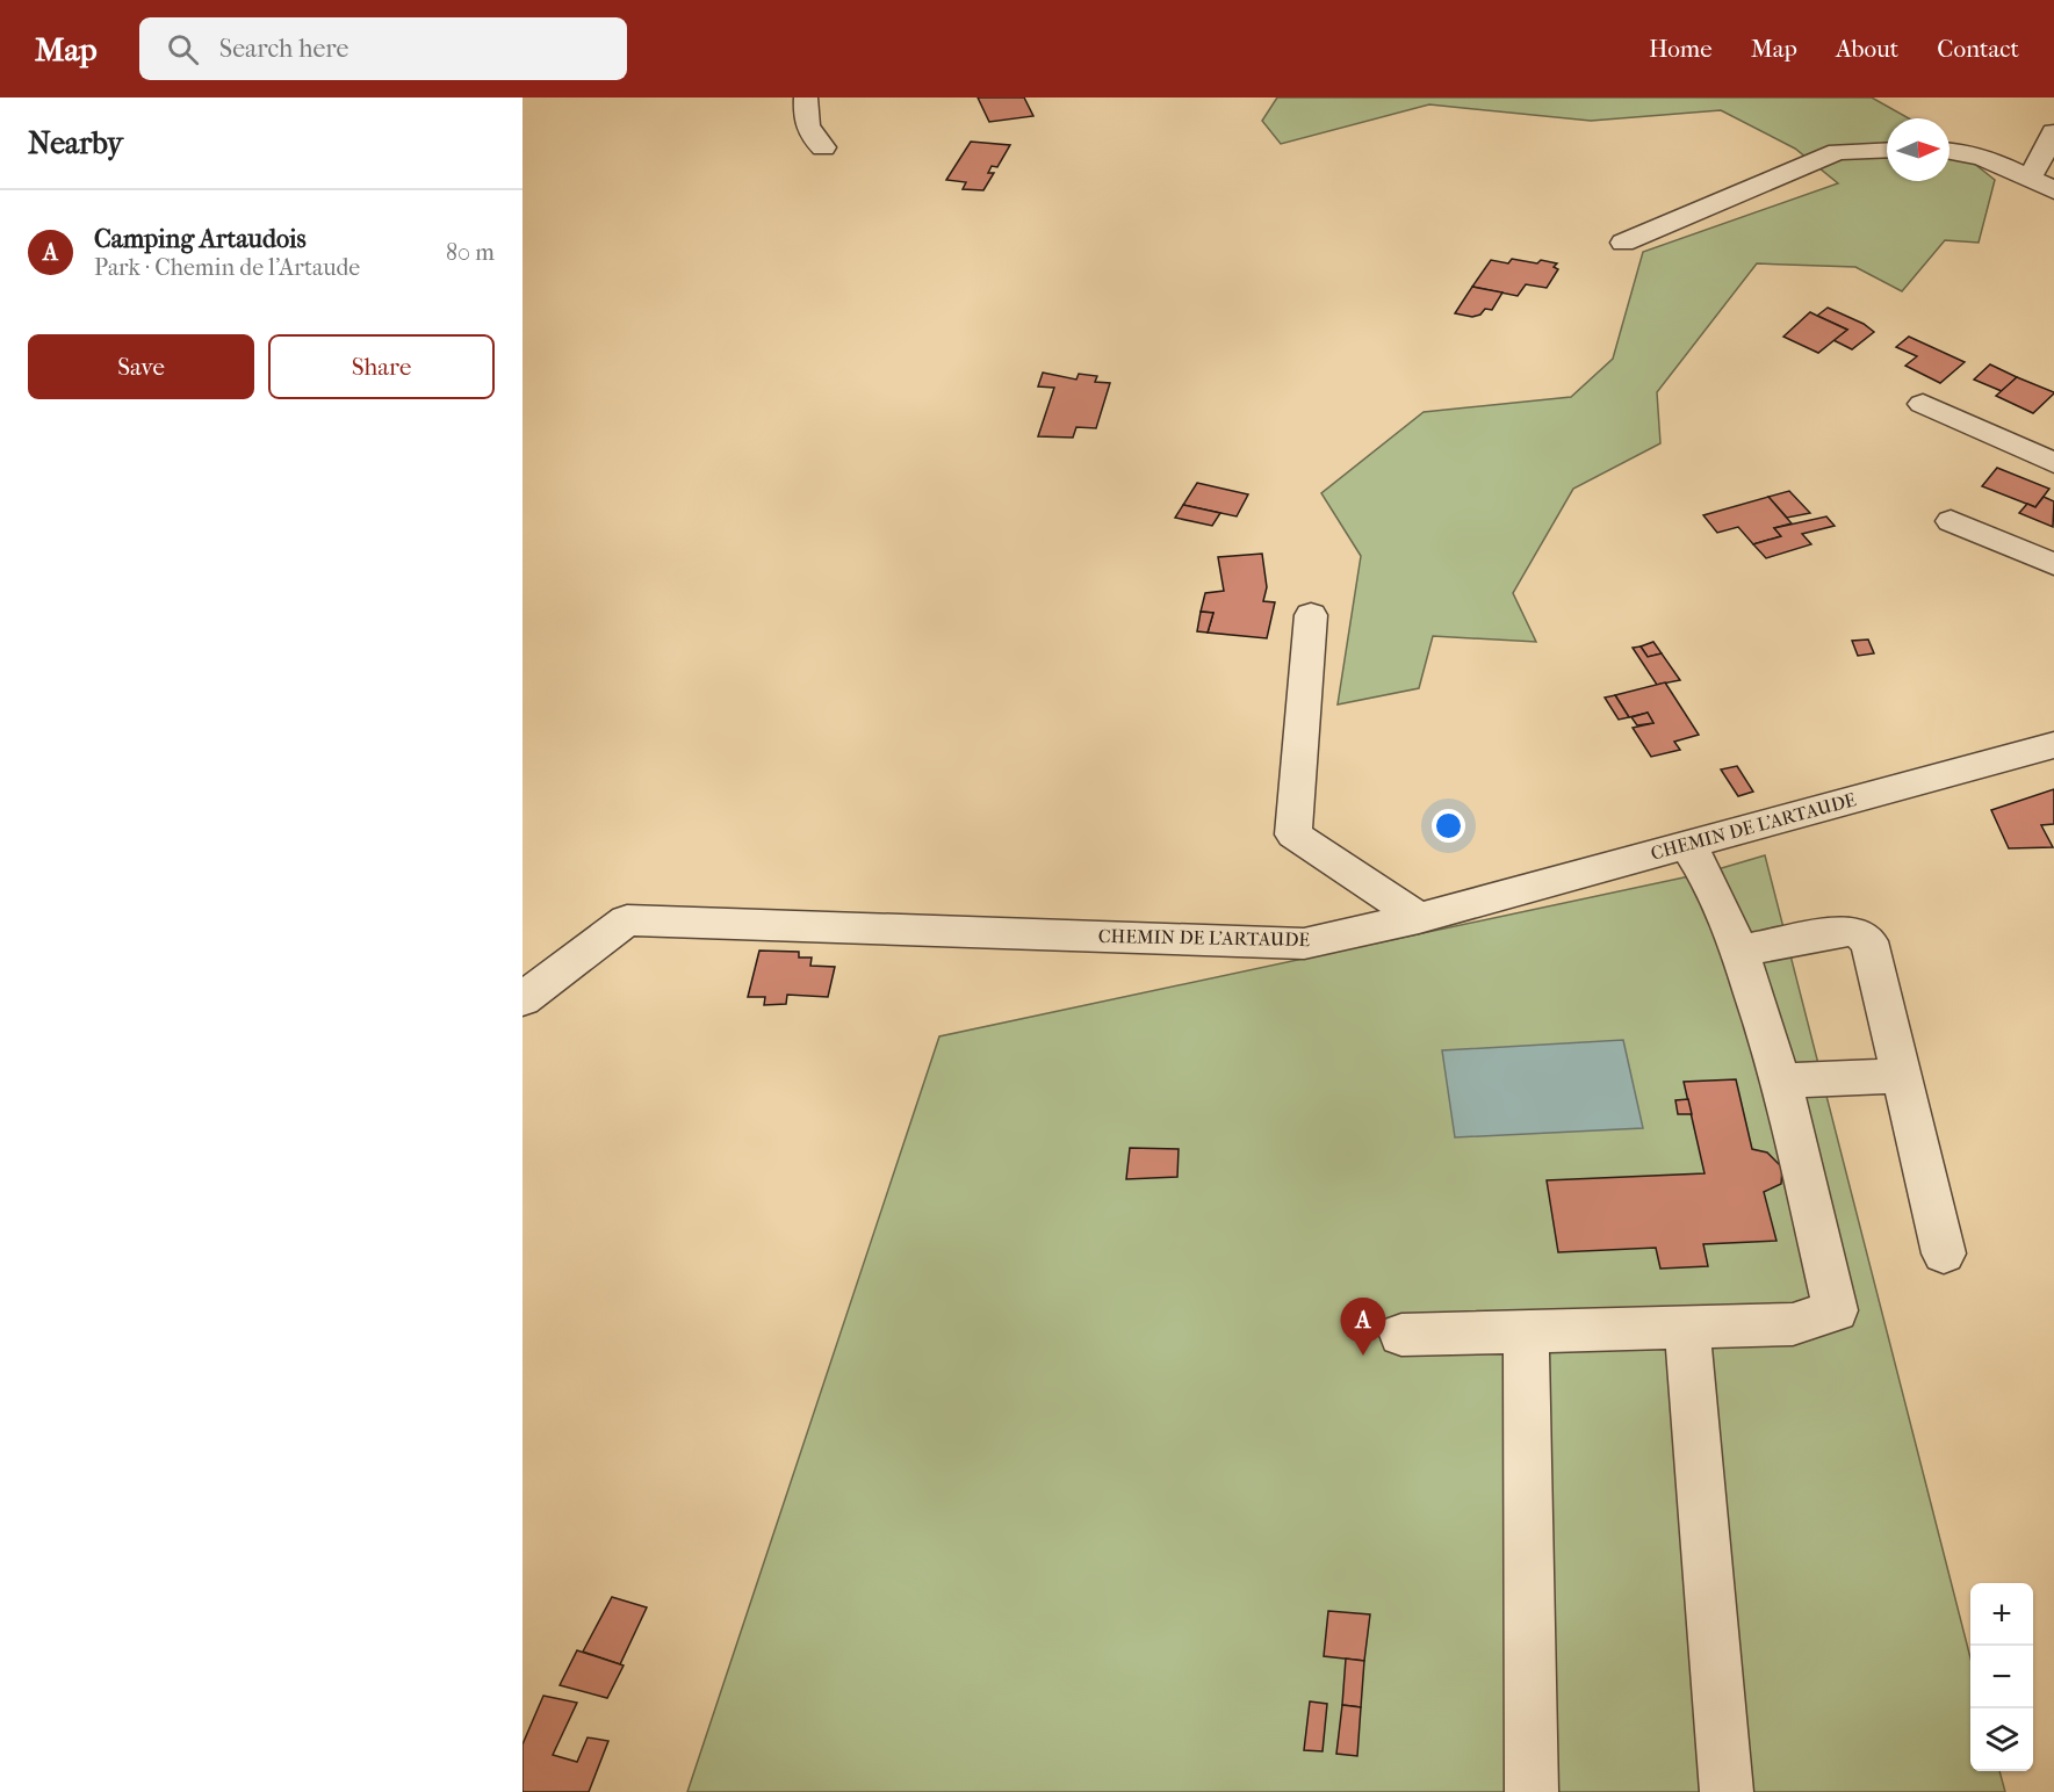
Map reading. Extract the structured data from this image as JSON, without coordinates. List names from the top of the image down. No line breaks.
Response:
{"streets":{"street":["CHEMIN DE L'ARTAUDE"]},"north":"right","page":{"header":"Map","search":"Search here","nav":["Home","Map","About","Contact"],"heading":"Nearby","list":[{"mark":"A","name":"Camping Artaudois","note":"Park · Chemin de l'Artaude","value":"80 m"}],"buttons":["Save","Share"],"pins":"A","map_buttons":["+","−"]}}
